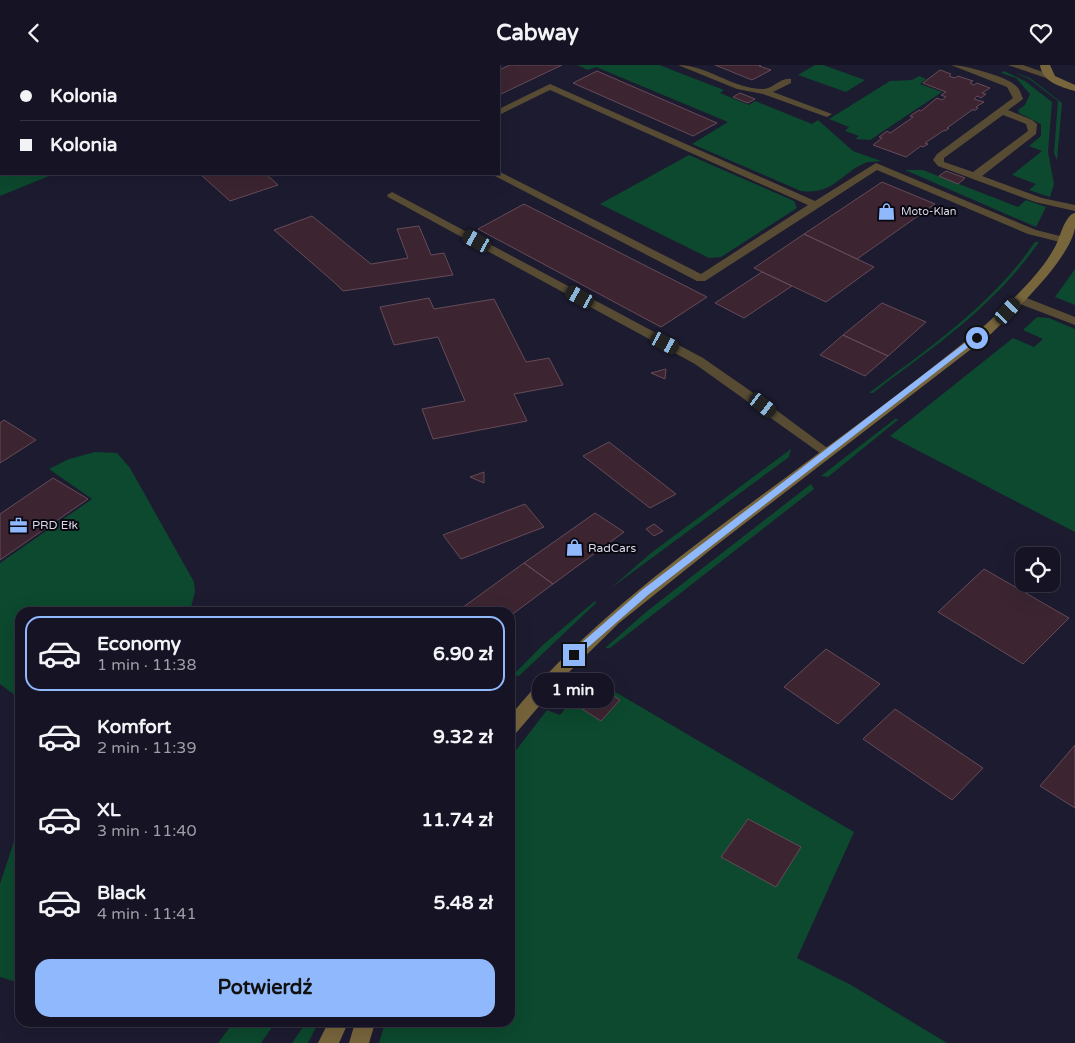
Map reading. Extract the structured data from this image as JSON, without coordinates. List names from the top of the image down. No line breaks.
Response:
{"places":{"shop":["Moto-Klan","RadCars"],"office":["PRD Ełk"]},"page":{"header":"Cabway","banner":["Kolonia","Kolonia"],"list":[{"name":"Economy","note":"1 min · 11:38","value":"6.90 zł"},{"name":"Komfort","note":"2 min · 11:39","value":"9.32 zł"},{"name":"XL","note":"3 min · 11:40","value":"11.74 zł"},{"name":"Black","note":"4 min · 11:41","value":"5.48 zł"}],"bubble":"1 min","buttons":"Potwierdź"}}
